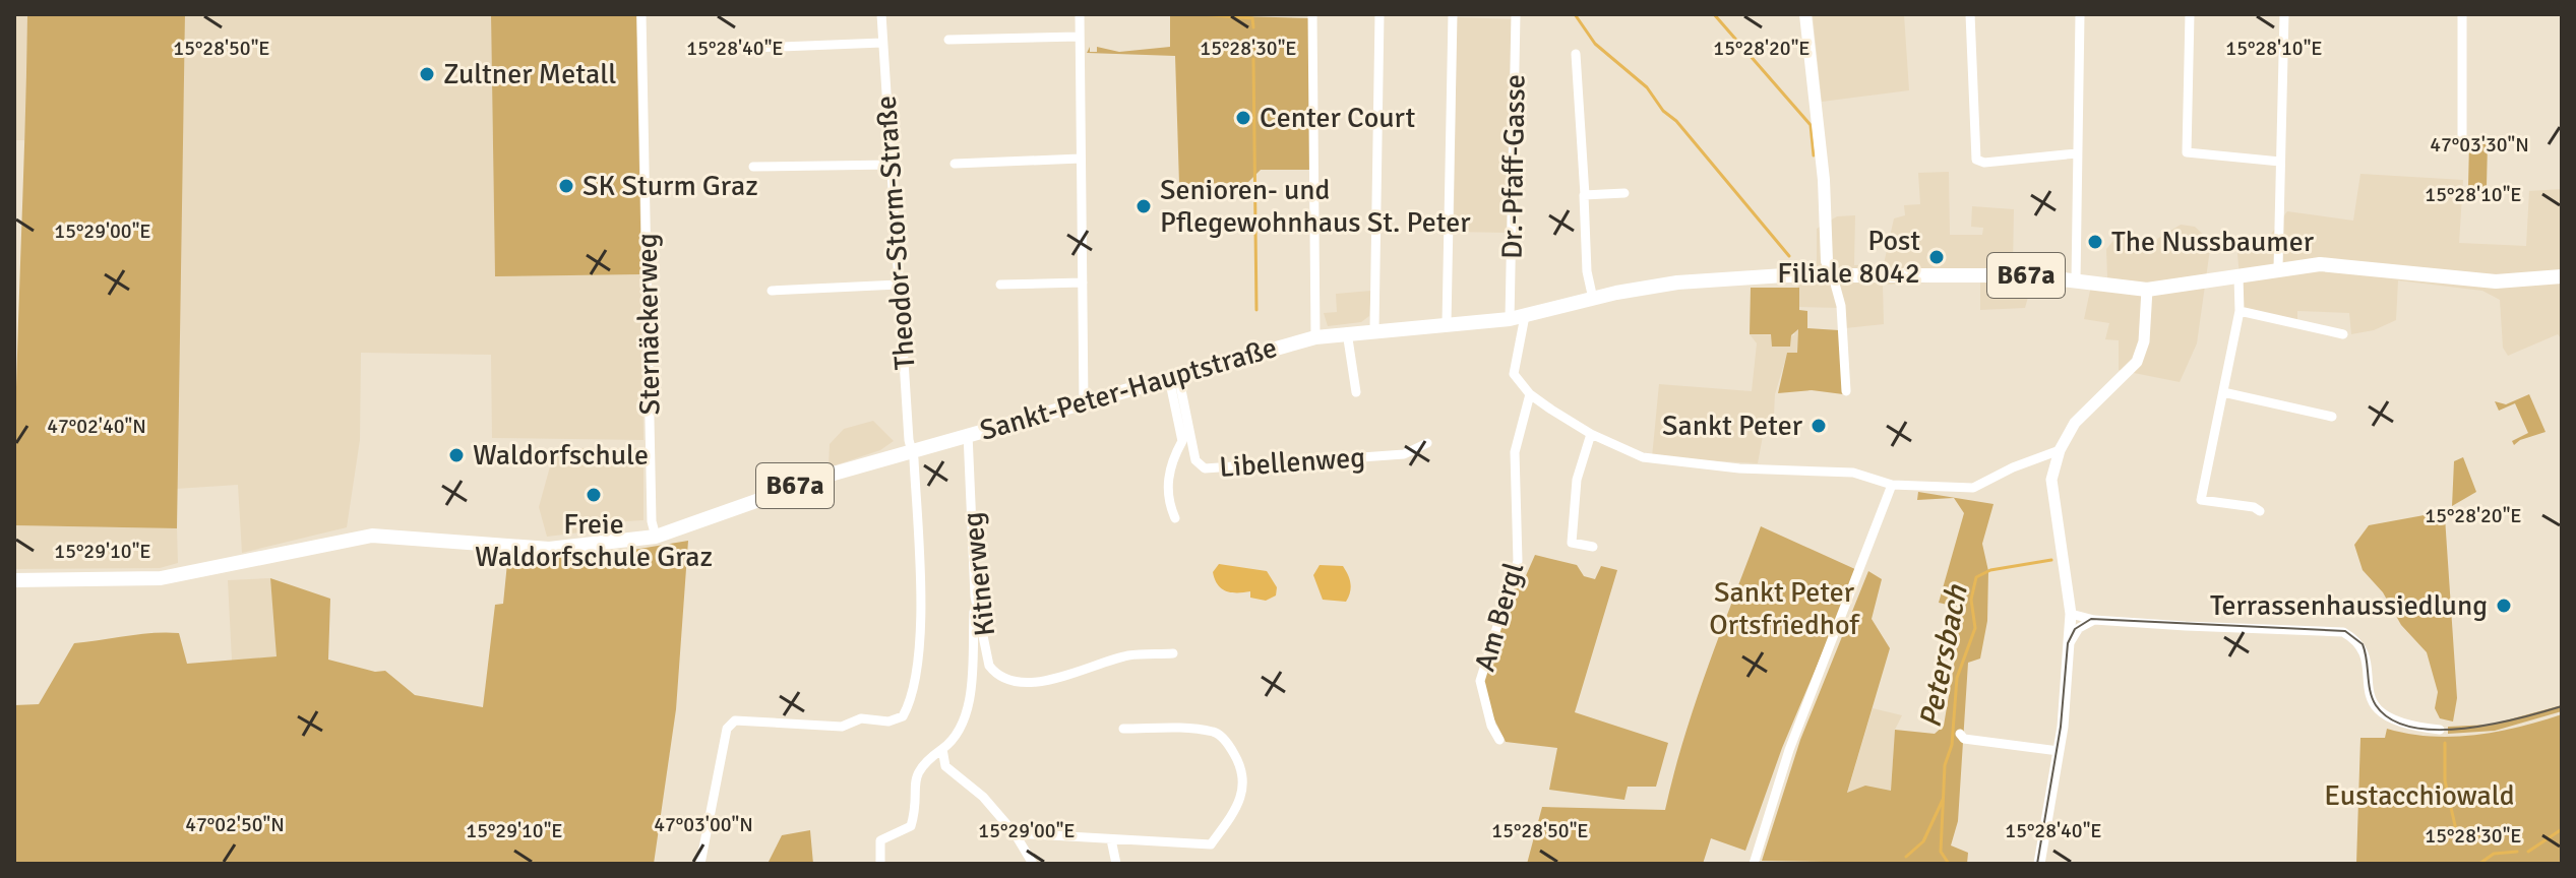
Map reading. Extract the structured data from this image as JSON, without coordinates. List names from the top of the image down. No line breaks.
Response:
{"streets":{"main road":["B67a","Sankt-Peter-Hauptstraße"],"street":["Dr.-Pfaff-Gasse","Theodor-Storm-Straße","Sternäckerweg","Libellenweg","Kitnerweg","Am Bergl"]},"crossings":[["Dr.-Pfaff-Gasse","Sankt-Peter-Hauptstraße"],["Theodor-Storm-Straße","Sankt-Peter-Hauptstraße"],["Sternäckerweg","Sankt-Peter-Hauptstraße"],["Sankt-Peter-Hauptstraße","Libellenweg"],["Sankt-Peter-Hauptstraße","Kitnerweg"]],"water":["Petersbach"],"parks":["Sankt Peter Ortsfriedhof","Eustacchiowald"],"places":["Zultner Metall","Center Court","SK Sturm Graz","Senioren- und Pflegewohnhaus St. Peter","The Nussbaumer","Post Filiale 8042","Sankt Peter","Waldorfschule","Freie Waldorfschule Graz","Terrassenhaussiedlung"],"coordinates":["15°28'50\"E","15°28'40\"E","15°28'30\"E","15°28'20\"E","15°28'10\"E","47°03'30\"N","15°29'00\"E","47°02'40\"N","15°29'10\"E","47°02'50\"N","47°03'00\"N"]}
